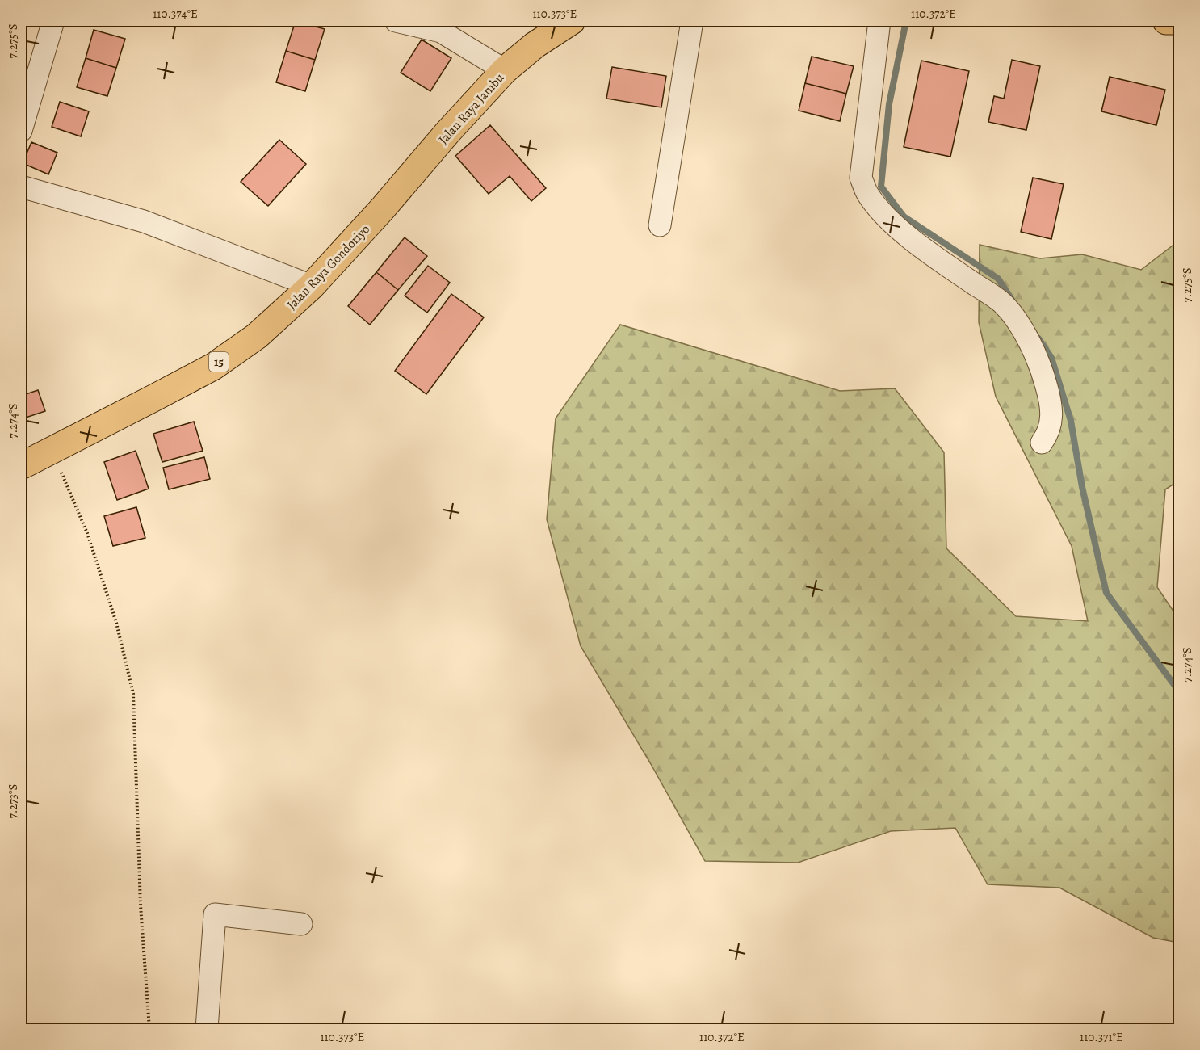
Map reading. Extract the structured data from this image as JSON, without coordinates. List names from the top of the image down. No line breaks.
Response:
{"streets":{"highway":["Jalan Raya Jambu","Jalan Raya Gondoriyo","15"]},"crossings":[["Jalan Raya Jambu","Jalan Raya Gondoriyo"]],"coordinates":["110.374°E","110.373°E","110.372°E","7.275°S","7.274°S","7.273°S","110.371°E"]}
